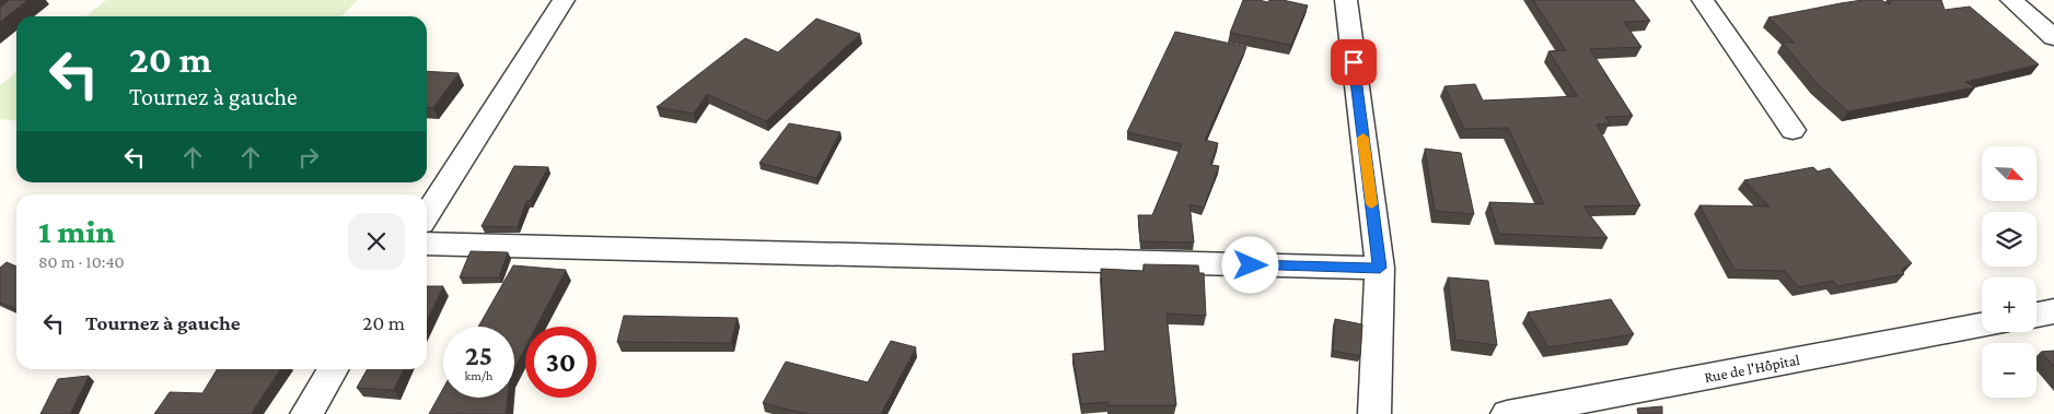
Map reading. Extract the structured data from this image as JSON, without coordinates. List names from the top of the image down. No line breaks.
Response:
{"streets":{"street":["Rue de l'Hôpital"]},"north":"bottom right","page":{"turn":["20 m","Tournez à gauche"],"map_buttons":["+","−"],"heading":["1 min","80 m · 10:40"],"list":[{"name":"Tournez à gauche","value":"20 m"}],"speed":"25 km/h","limit":"30"}}
